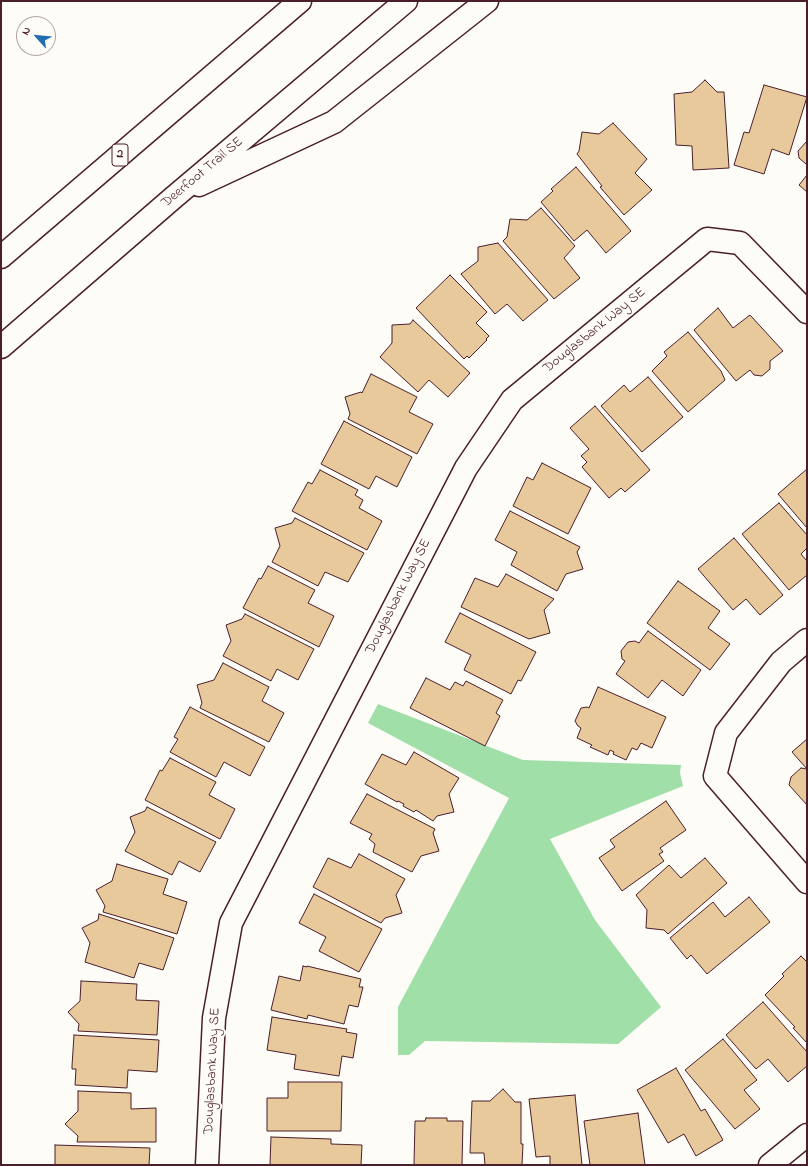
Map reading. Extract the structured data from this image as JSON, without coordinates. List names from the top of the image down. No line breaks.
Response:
{"streets":{"main road":["2","Deerfoot Trail SE","Douglasbank Way SE"]},"north":"top left"}
